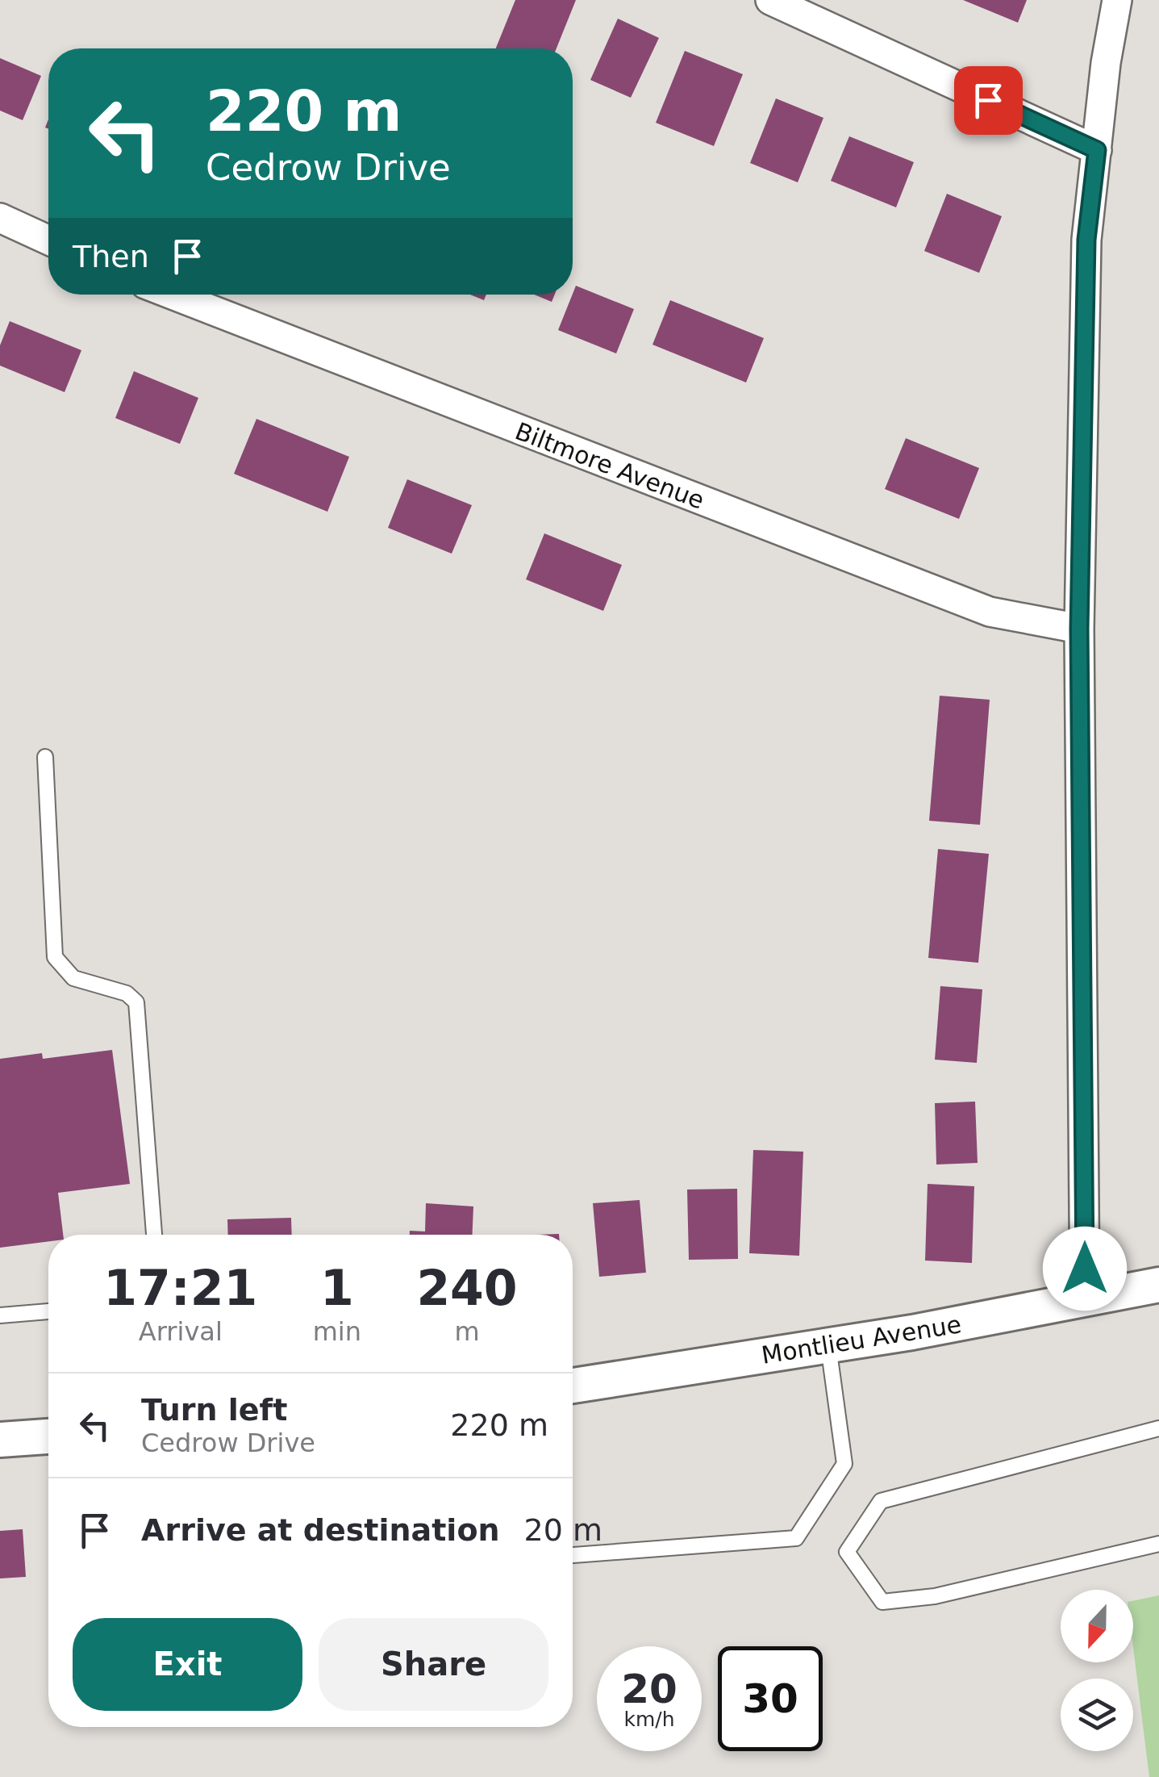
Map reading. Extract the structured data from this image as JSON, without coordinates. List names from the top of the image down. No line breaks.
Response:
{"streets":{"street":["Biltmore Avenue","Montlieu Avenue"]},"north":"bottom","page":{"turn":["220 m","Cedrow Drive"],"then":"Then","eta":["17:21","Arrival","1","min","240","m"],"list":[{"name":"Turn left","note":"Cedrow Drive","value":"220 m"},{"name":"Arrive at destination","value":"20 m"}],"buttons":["Exit","Share"],"speed":"20 km/h","limit":"30"}}
